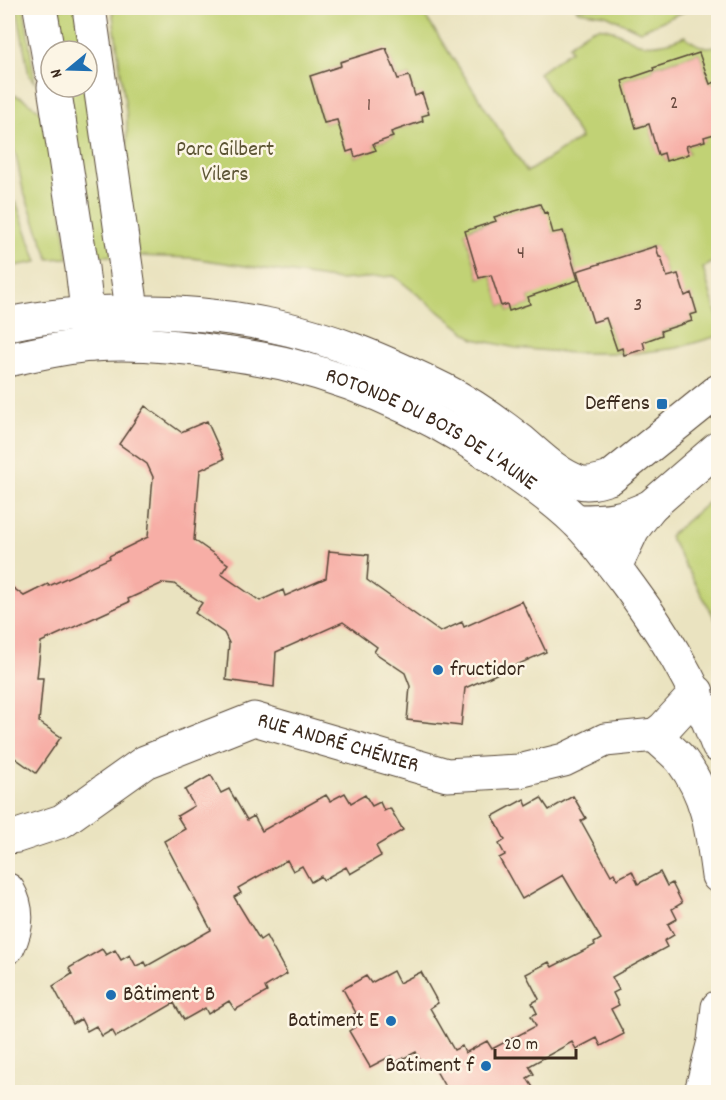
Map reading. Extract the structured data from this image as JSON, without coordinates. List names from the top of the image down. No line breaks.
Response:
{"streets":{"main road":["ROTONDE DU BOIS DE L'AUNE","RUE ANDRÉ CHÉNIER"]},"parks":["Parc Gilbert Vilers"],"places":{"transit":["Deffens"],"other":["fructidor","Bâtiment B","Batiment E","Batiment f"]},"house_numbers":["2","1","4","3"],"scale_bar":"20 m","north":"left"}
